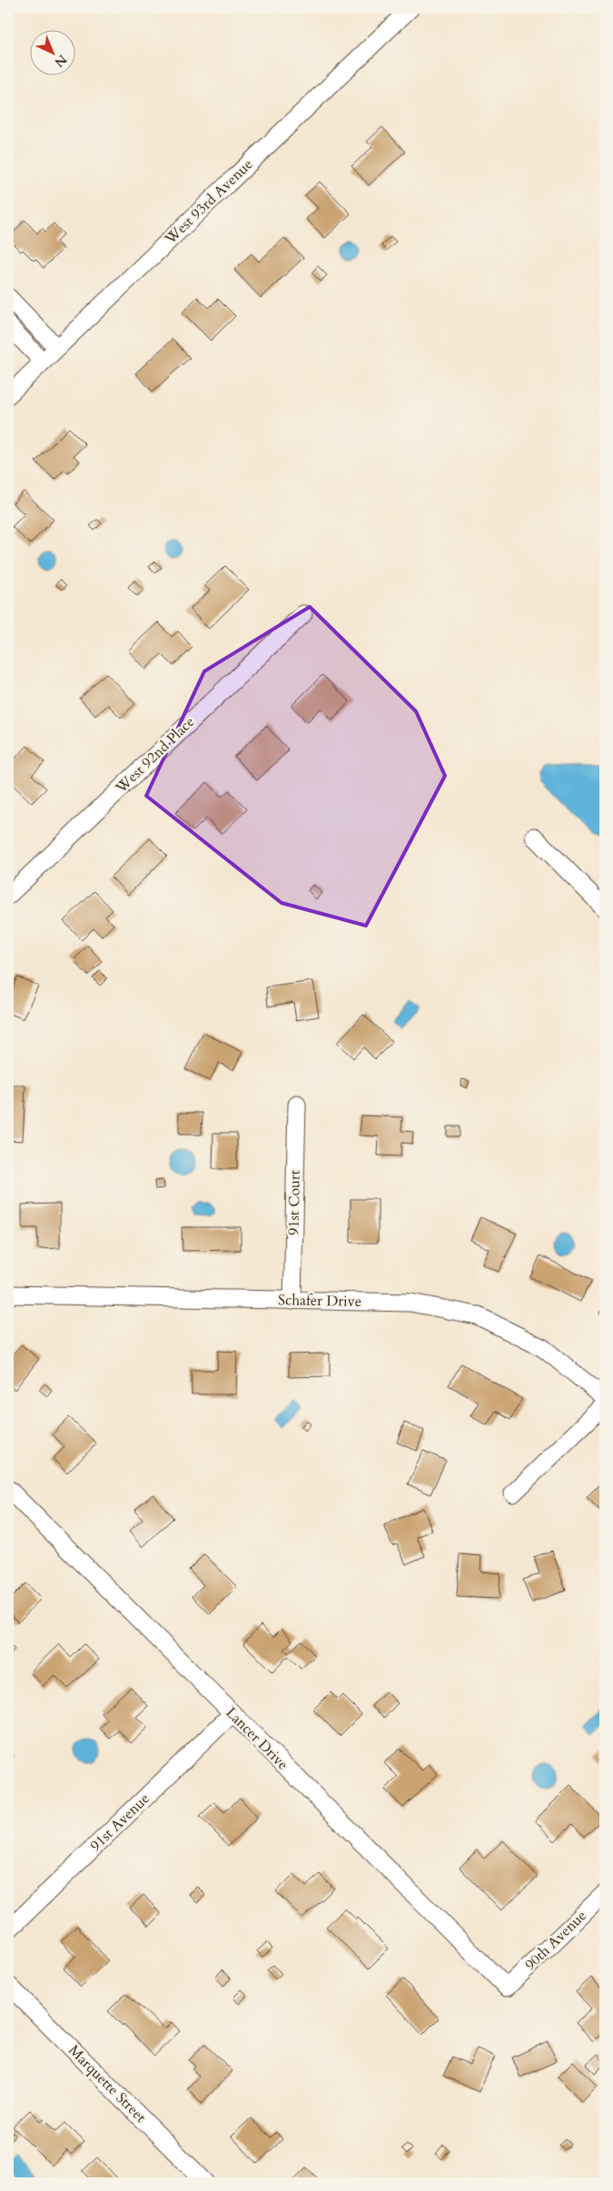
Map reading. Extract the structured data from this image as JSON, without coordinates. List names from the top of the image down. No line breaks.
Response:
{"streets":{"street":["West 93rd Avenue","West 92nd Place","91st Court","Schafer Drive","Lancer Drive","91st Avenue","90th Avenue","Marquette Street"]},"crossings":[["91st Court","Schafer Drive"],["Lancer Drive","91st Avenue"],["Lancer Drive","90th Avenue"]],"north":"bottom right"}
